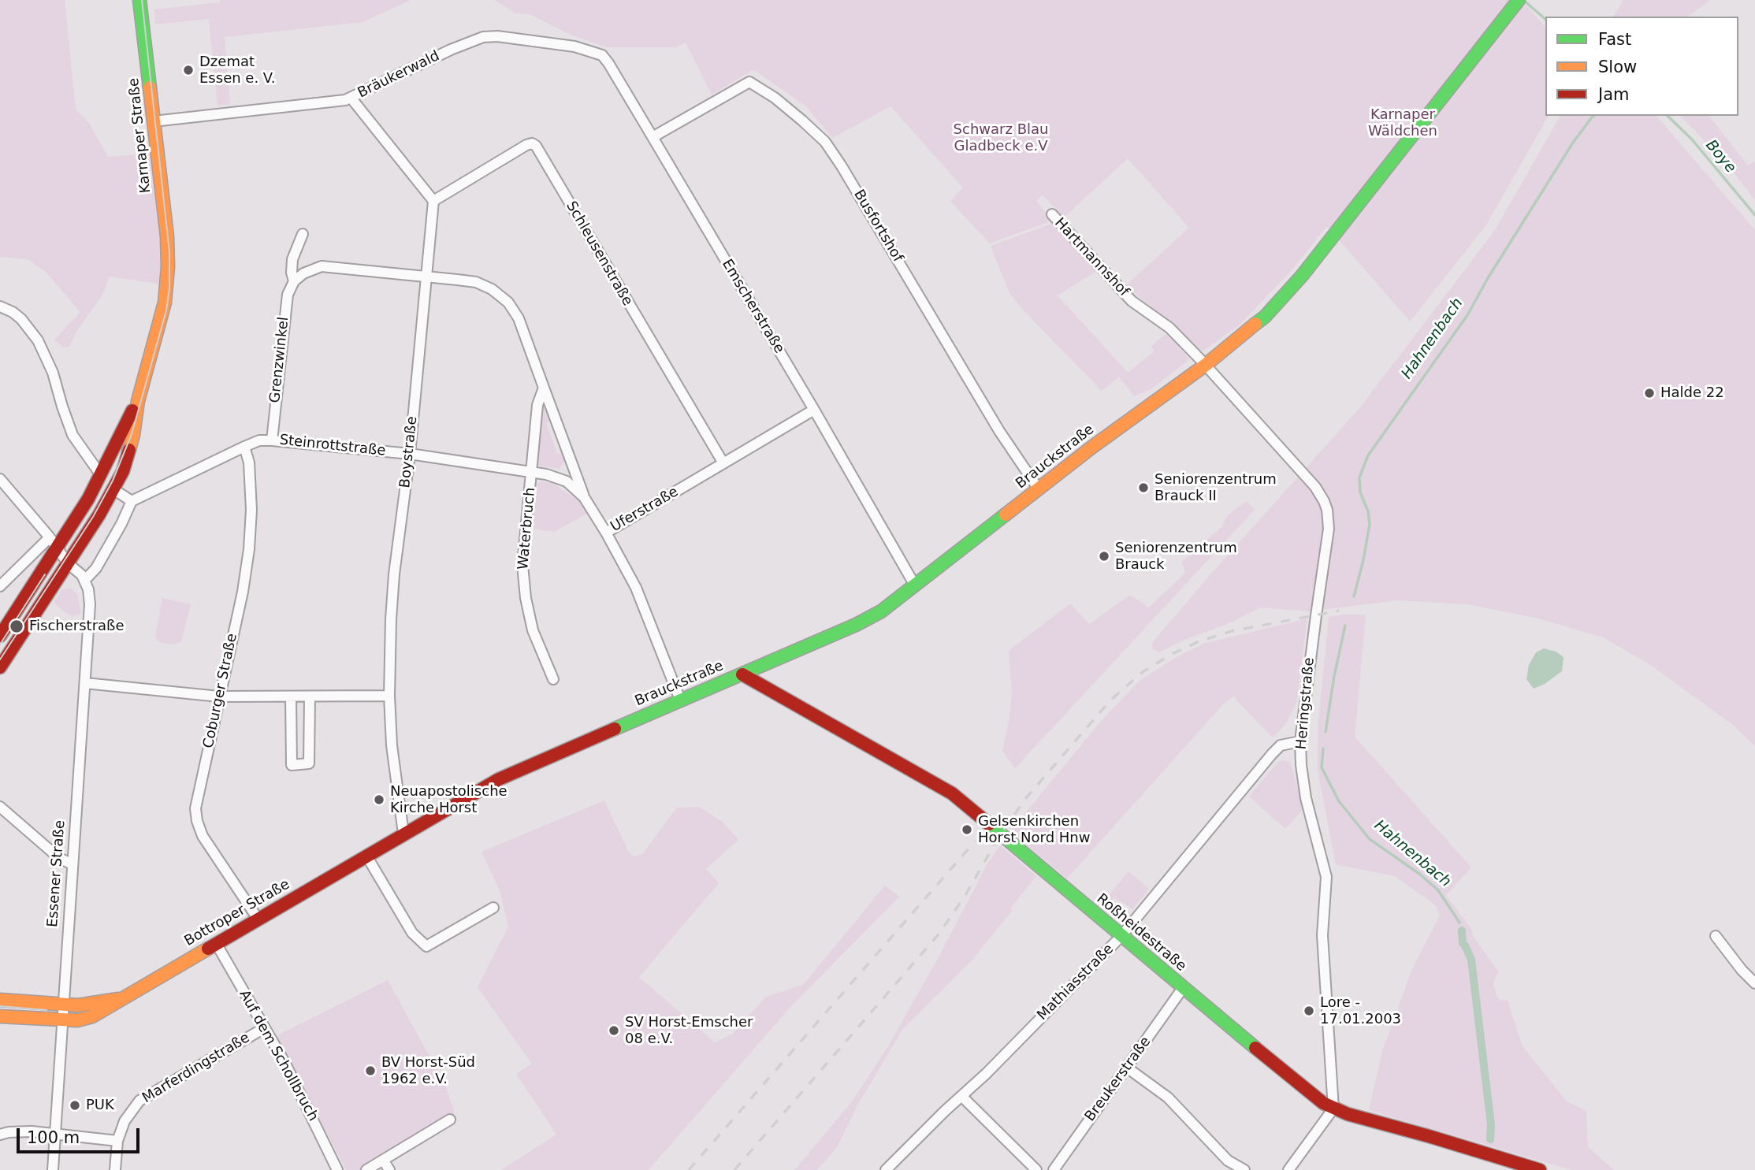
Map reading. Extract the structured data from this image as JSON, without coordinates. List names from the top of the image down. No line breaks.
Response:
{"streets":{"main road":["Karnaper Straße","Brauckstraße","Bottroper Straße","Roßheidestraße"],"street":["Bräukerwald","Busfortshof","Schleusenstraße","Hartmannshof","Emscherstraße","Grenzwinkel","Steinrottstraße","Boystraße","Uferstraße","Waterbruch","Coburger Straße","Heringstraße","Essener Straße","Mathiasstraße","Auf dem Schollbruch","Marferdingstraße","Breukerstraße"]},"crossings":[["Bräukerwald","Karnaper Straße"],["Bräukerwald","Emscherstraße"],["Busfortshof","Emscherstraße"],["Busfortshof","Brauckstraße"],["Schleusenstraße","Boystraße"],["Schleusenstraße","Uferstraße"],["Hartmannshof","Brauckstraße"],["Hartmannshof","Heringstraße"],["Emscherstraße","Brauckstraße"],["Emscherstraße","Uferstraße"],["Grenzwinkel","Steinrottstraße"],["Steinrottstraße","Boystraße"],["Steinrottstraße","Uferstraße"],["Steinrottstraße","Waterbruch"],["Steinrottstraße","Coburger Straße"],["Boystraße","Bottroper Straße"],["Brauckstraße","Uferstraße"],["Brauckstraße","Heringstraße"],["Brauckstraße","Bottroper Straße"],["Brauckstraße","Roßheidestraße"],["Coburger Straße","Bottroper Straße"],["Heringstraße","Roßheidestraße"],["Heringstraße","Mathiasstraße"],["Essener Straße","Bottroper Straße"],["Bottroper Straße","Auf dem Schollbruch"],["Roßheidestraße","Mathiasstraße"],["Roßheidestraße","Breukerstraße"],["Auf dem Schollbruch","Marferdingstraße"]],"water":["Boye","Hahnenbach"],"parks":["Karnaper Wäldchen","Schwarz Blau Gladbeck e.V"],"places":["Dzemat Essen e. V.","Halde 22","Seniorenzentrum Brauck II","Seniorenzentrum Brauck","Fischerstraße","Neuapostolische Kirche Horst","Gelsenkirchen Horst Nord Hnw","Lore - 17.01.2003","SV Horst-Emscher 08 e.V.","BV Horst-Süd 1962 e.V.","PUK"],"legend":["Fast","Slow","Jam"],"scale_bar":"100 m"}
